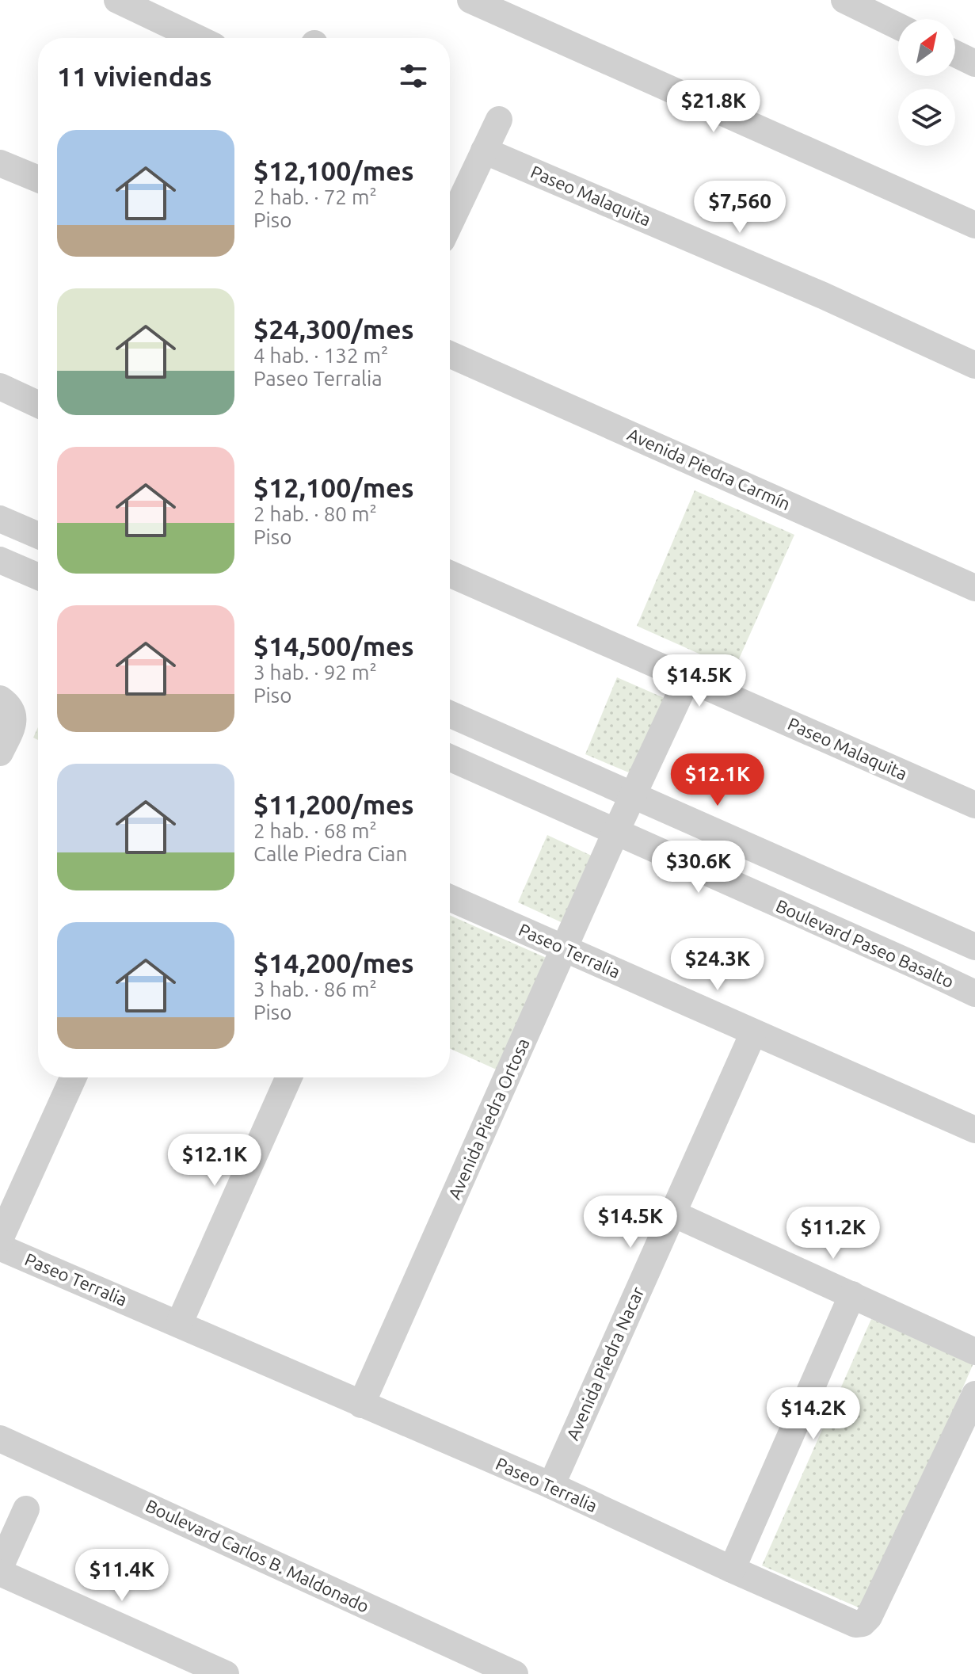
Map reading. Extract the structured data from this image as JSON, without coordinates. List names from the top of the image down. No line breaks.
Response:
{"streets":{"street":["Paseo Malaquita","Avenida Piedra Carmín","Boulevard Paseo Basalto","Paseo Terralia","Avenida Piedra Ortosa","Avenida Piedra Nacar","Boulevard Carlos B. Maldonado"]},"crossings":[["Paseo Malaquita","Avenida Piedra Ortosa"],["Boulevard Paseo Basalto","Avenida Piedra Ortosa"],["Paseo Terralia","Avenida Piedra Ortosa"],["Paseo Terralia","Avenida Piedra Nacar"]],"north":"top right","page":{"heading":"11 viviendas","price":["$21.8K","$7,560","$14.5K","$12.1K","$30.6K","$24.3K","$12.1K","$14.5K","$11.2K","$14.2K","$11.4K"],"list":[{"name":"$12,100/mes","note":"2 hab. · 72 m² · Piso"},{"name":"$24,300/mes","note":"4 hab. · 132 m² · Paseo Terralia"},{"name":"$12,100/mes","note":"2 hab. · 80 m² · Piso"},{"name":"$14,500/mes","note":"3 hab. · 92 m² · Piso"},{"name":"$11,200/mes","note":"2 hab. · 68 m² · Calle Piedra Cian"},{"name":"$14,200/mes","note":"3 hab. · 86 m² · Piso"}]}}
